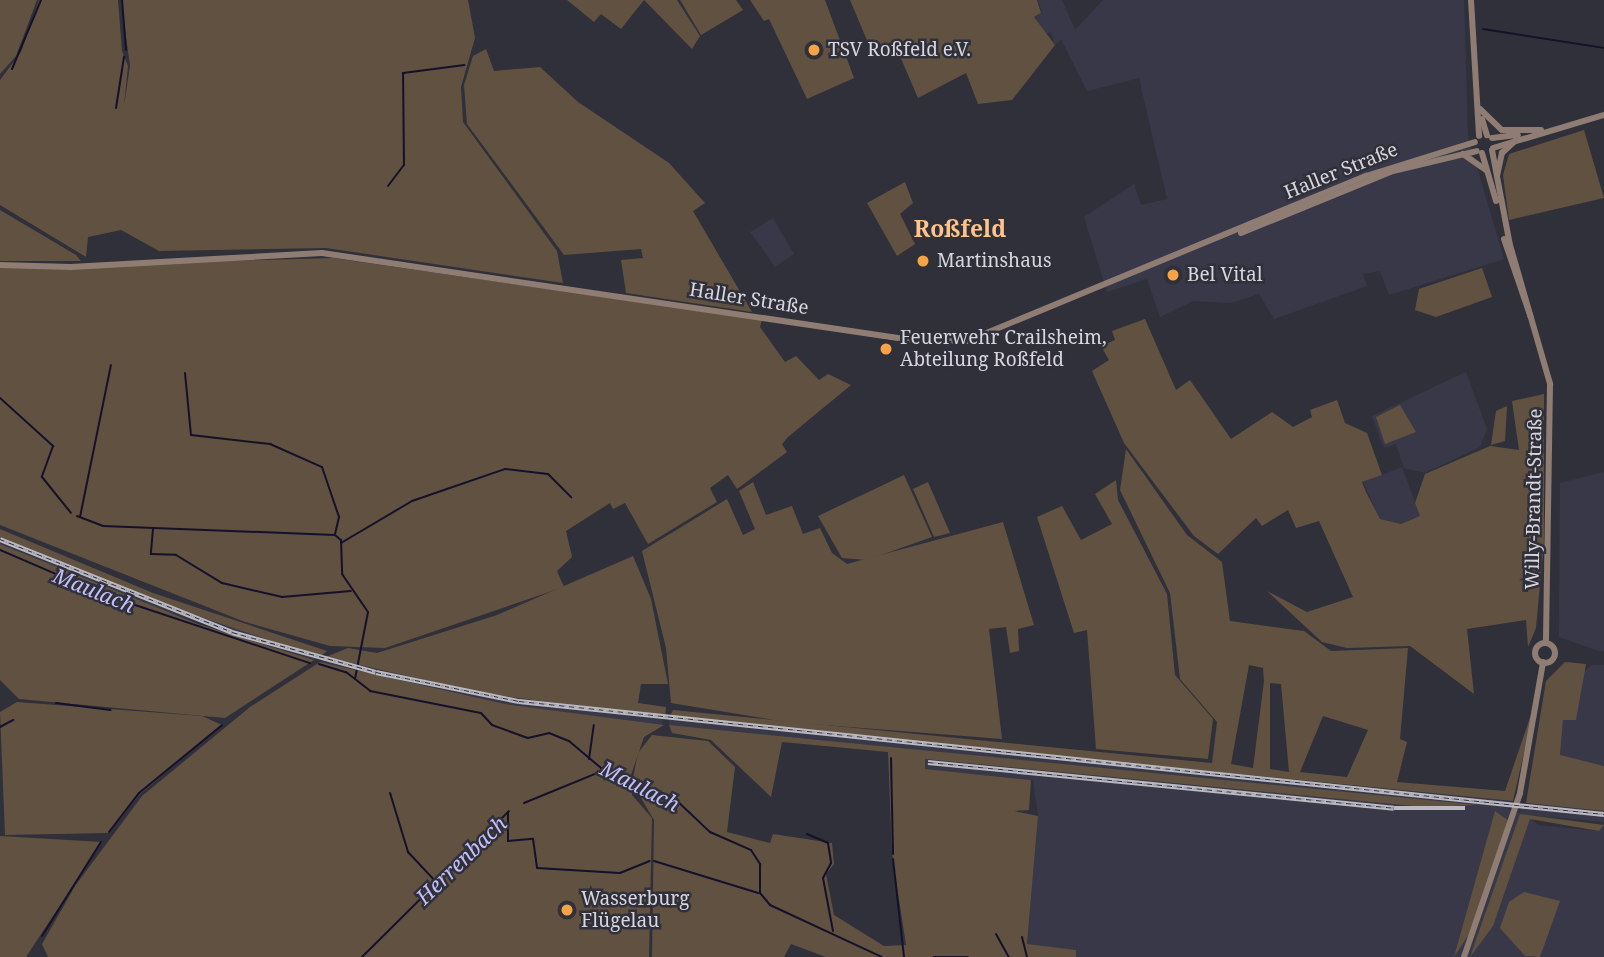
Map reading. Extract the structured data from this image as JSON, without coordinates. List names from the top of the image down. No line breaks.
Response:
{"streets":{"main road":["Haller Straße","Willy-Brandt-Straße"]},"crossings":[["Haller Straße","Willy-Brandt-Straße"]],"districts":["Roßfeld"],"water":["Maulach","Herrenbach"],"places":["TSV Roßfeld e.V.","Martinshaus","Bel Vital","Feuerwehr Crailsheim, Abteilung Roßfeld","Wasserburg Flügelau"]}
